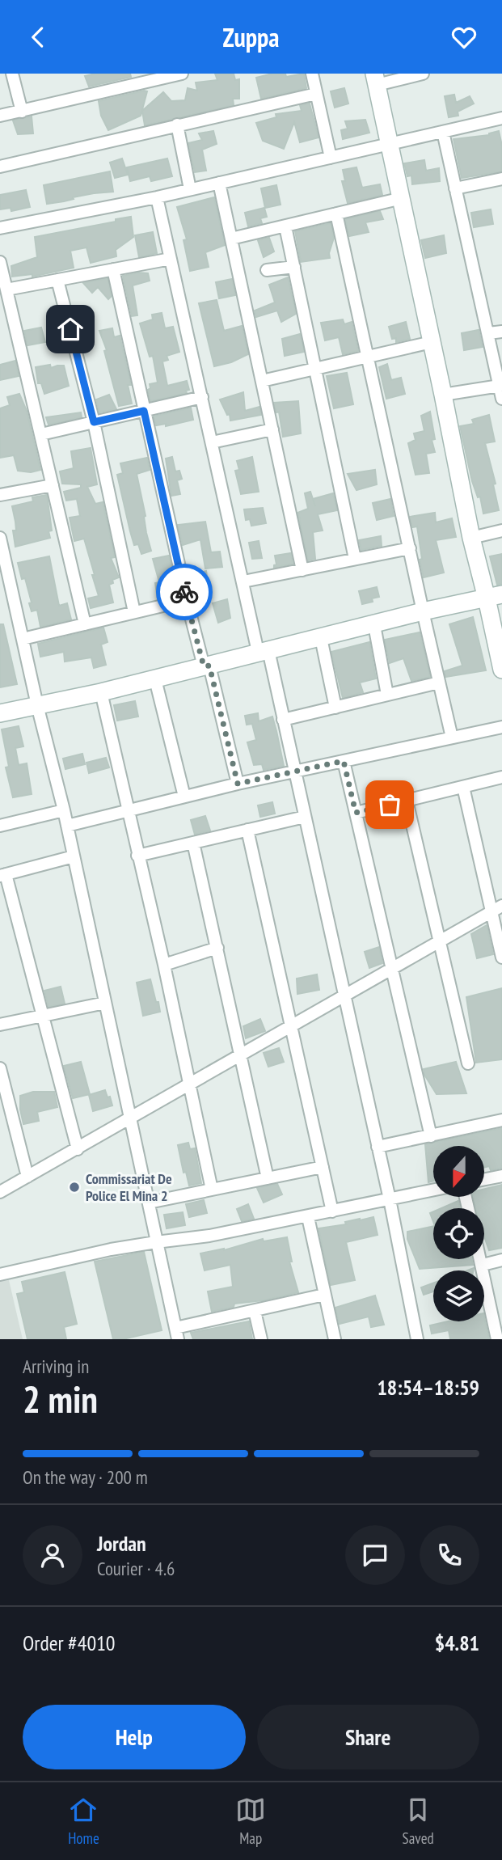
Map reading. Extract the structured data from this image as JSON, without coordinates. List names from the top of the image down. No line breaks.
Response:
{"places":["Commissariat De Police El Mina 2"],"north":"bottom","page":{"header":"Zuppa","heading":["2 min","Arriving in","18:54–18:59"],"panel":["Jordan","Courier · 4.6","Order #4010","$4.81"],"bar":"On the way · 200 m","buttons":["Help","Share"],"tabs":["Home","Map","Saved"]}}
